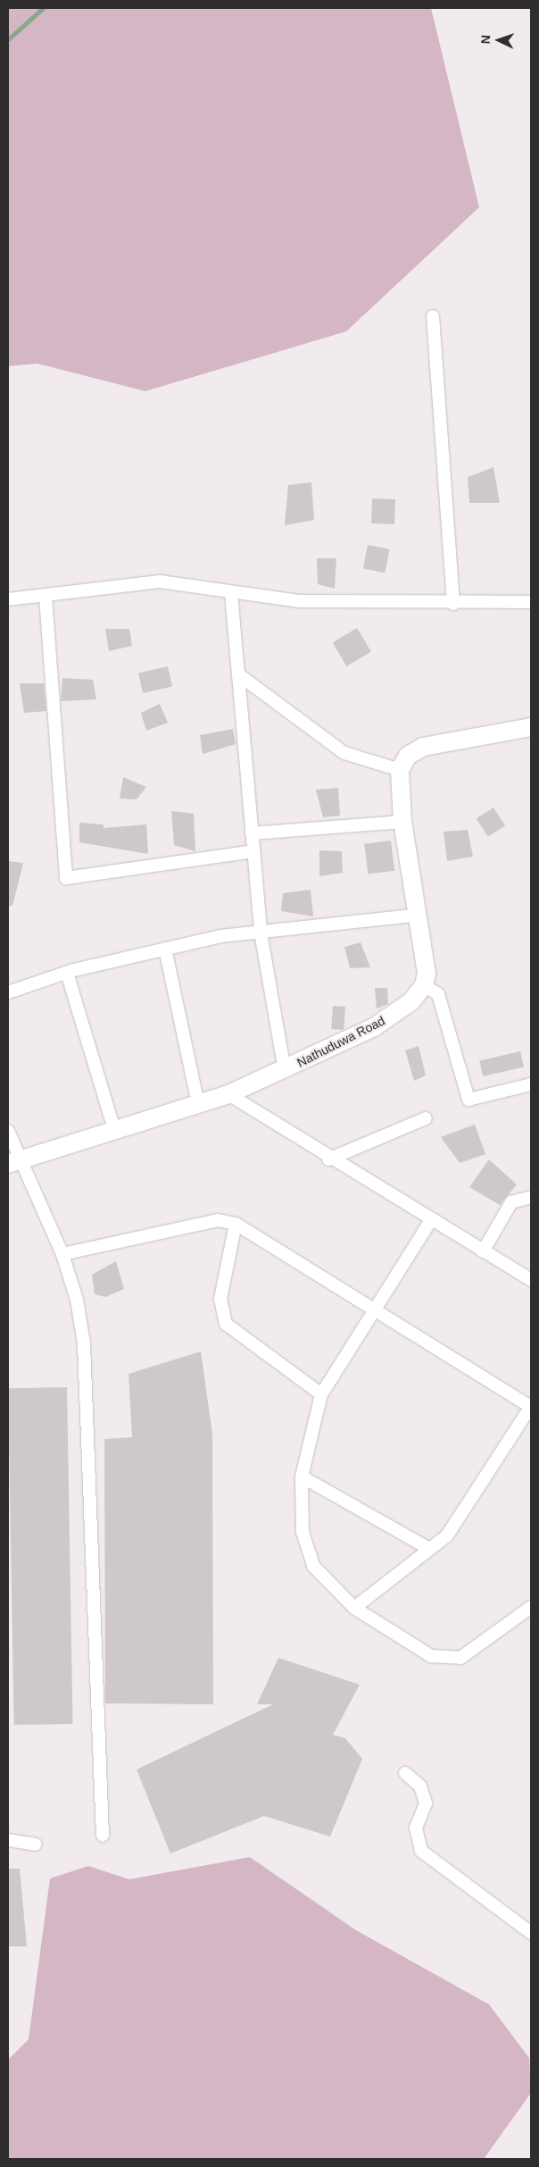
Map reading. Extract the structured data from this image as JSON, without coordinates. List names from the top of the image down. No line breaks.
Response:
{"streets":{"street":["Nathuduwa Road"]},"north":"left"}
